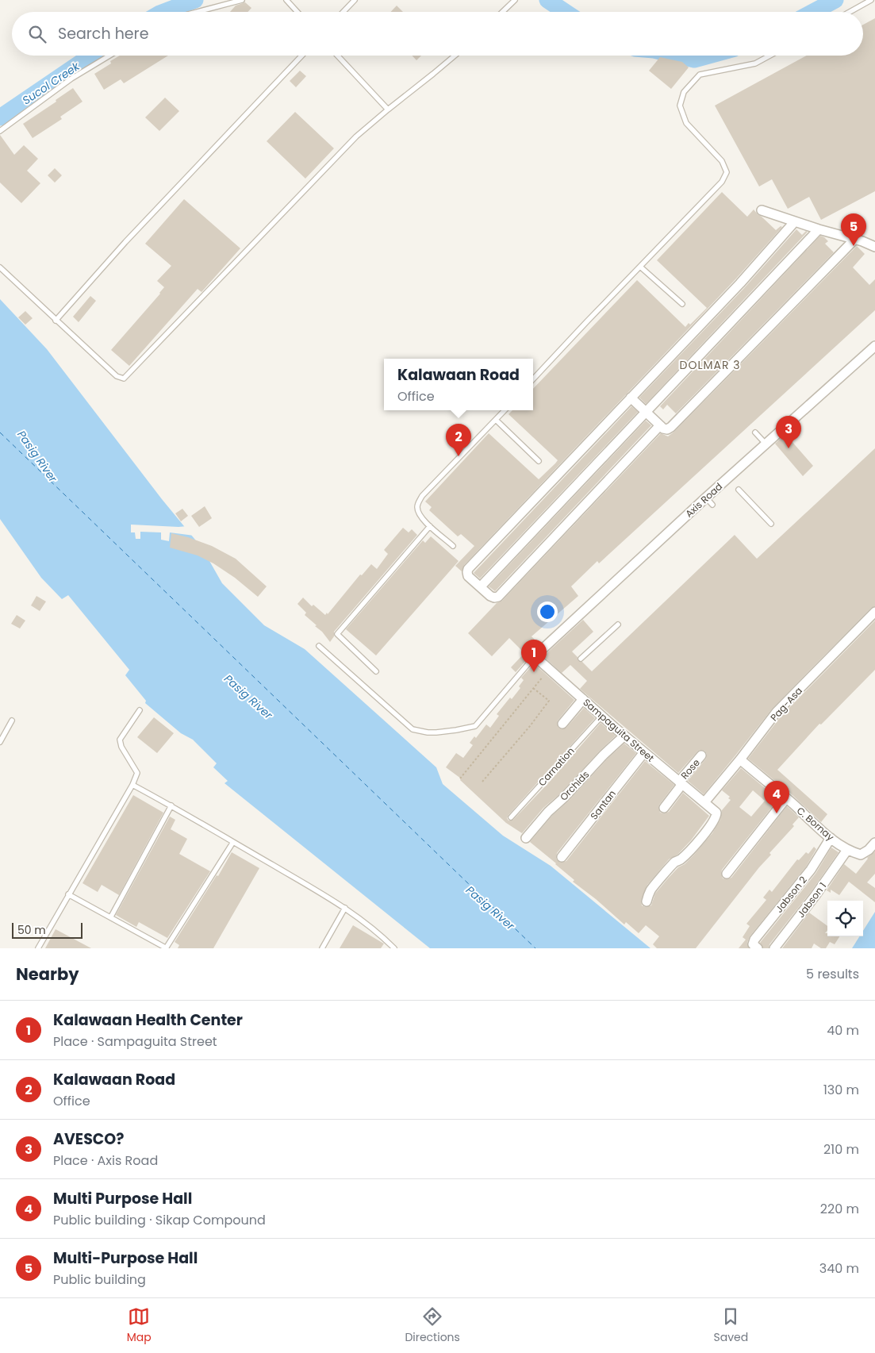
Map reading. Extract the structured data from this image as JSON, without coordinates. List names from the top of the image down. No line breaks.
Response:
{"streets":{"street":["Axis Road","Pag-Asa","Sampaguita Street","Rose","Orchids","Santan","C. Bornay","Jabson 2","Jabson 1"],"lane":["Carnation"]},"crossings":[["Axis Road","Sampaguita Street"],["Pag-Asa","Sampaguita Street"],["Pag-Asa","C. Bornay"],["Sampaguita Street","Carnation"],["Sampaguita Street","Rose"],["Sampaguita Street","Orchids"],["Sampaguita Street","Santan"],["C. Bornay","Jabson 2"],["C. Bornay","Jabson 1"]],"districts":["DOLMAR 3"],"water":["Sucol Creek","Pasig River"],"scale_bar":"50 m","page":{"search":"Search here","pins":["5","3","2","1","4"],"popup":["Kalawaan Road","Office"],"scale":"50 m","heading":["Nearby","5 results"],"list":[{"mark":"1","name":"Kalawaan Health Center","note":"Place · Sampaguita Street","value":"40 m"},{"mark":"2","name":"Kalawaan Road","note":"Office","value":"130 m"},{"mark":"3","name":"AVESCO?","note":"Place · Axis Road","value":"210 m"},{"mark":"4","name":"Multi Purpose Hall","note":"Public building · Sikap Compound","value":"220 m"},{"mark":"5","name":"Multi-Purpose Hall","note":"Public building","value":"340 m"}],"nav":["Map","Directions","Saved"]}}
